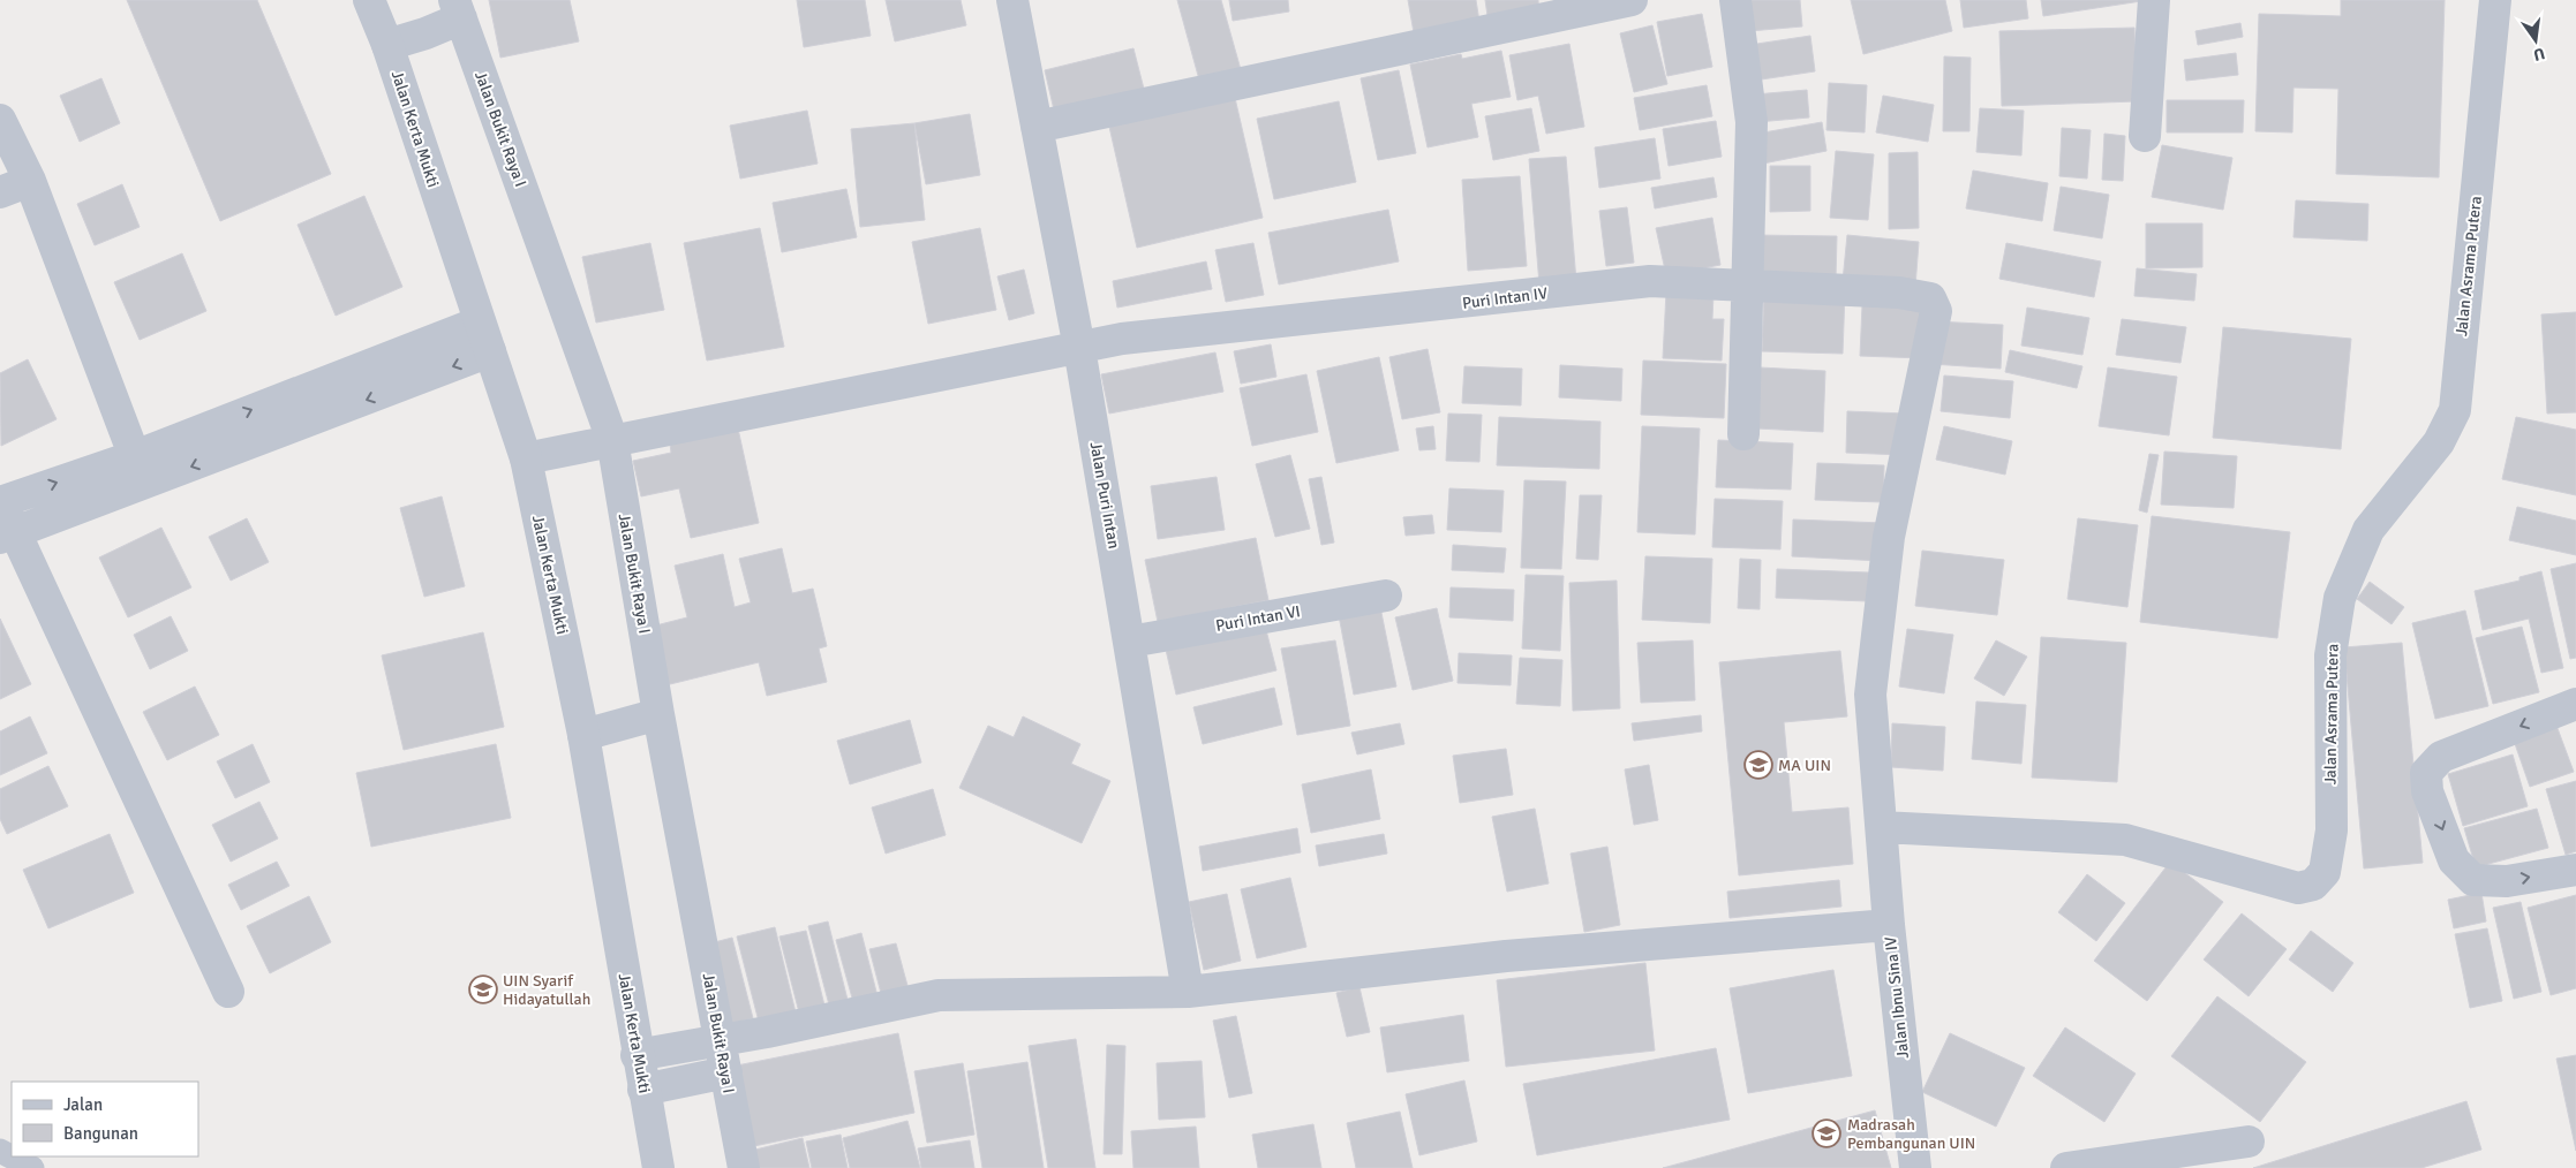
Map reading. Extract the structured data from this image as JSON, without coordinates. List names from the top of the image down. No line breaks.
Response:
{"streets":{"street":["Jalan Kerta Mukti","Jalan Bukit Raya I","Jalan Asrama Putera","Puri Intan IV","Jalan Puri Intan","Puri Intan VI","Jalan Ibnu Sina IV"]},"crossings":[["Jalan Kerta Mukti","Puri Intan IV"],["Jalan Bukit Raya I","Puri Intan IV"],["Jalan Asrama Putera","Jalan Ibnu Sina IV"],["Puri Intan IV","Jalan Puri Intan"],["Puri Intan IV","Jalan Ibnu Sina IV"],["Jalan Puri Intan","Puri Intan VI"]],"places":{"school or university":["MA UIN","UIN Syarif Hidayatullah","Madrasah Pembangunan UIN"]},"legend":["Jalan","Bangunan"],"north":"bottom"}
